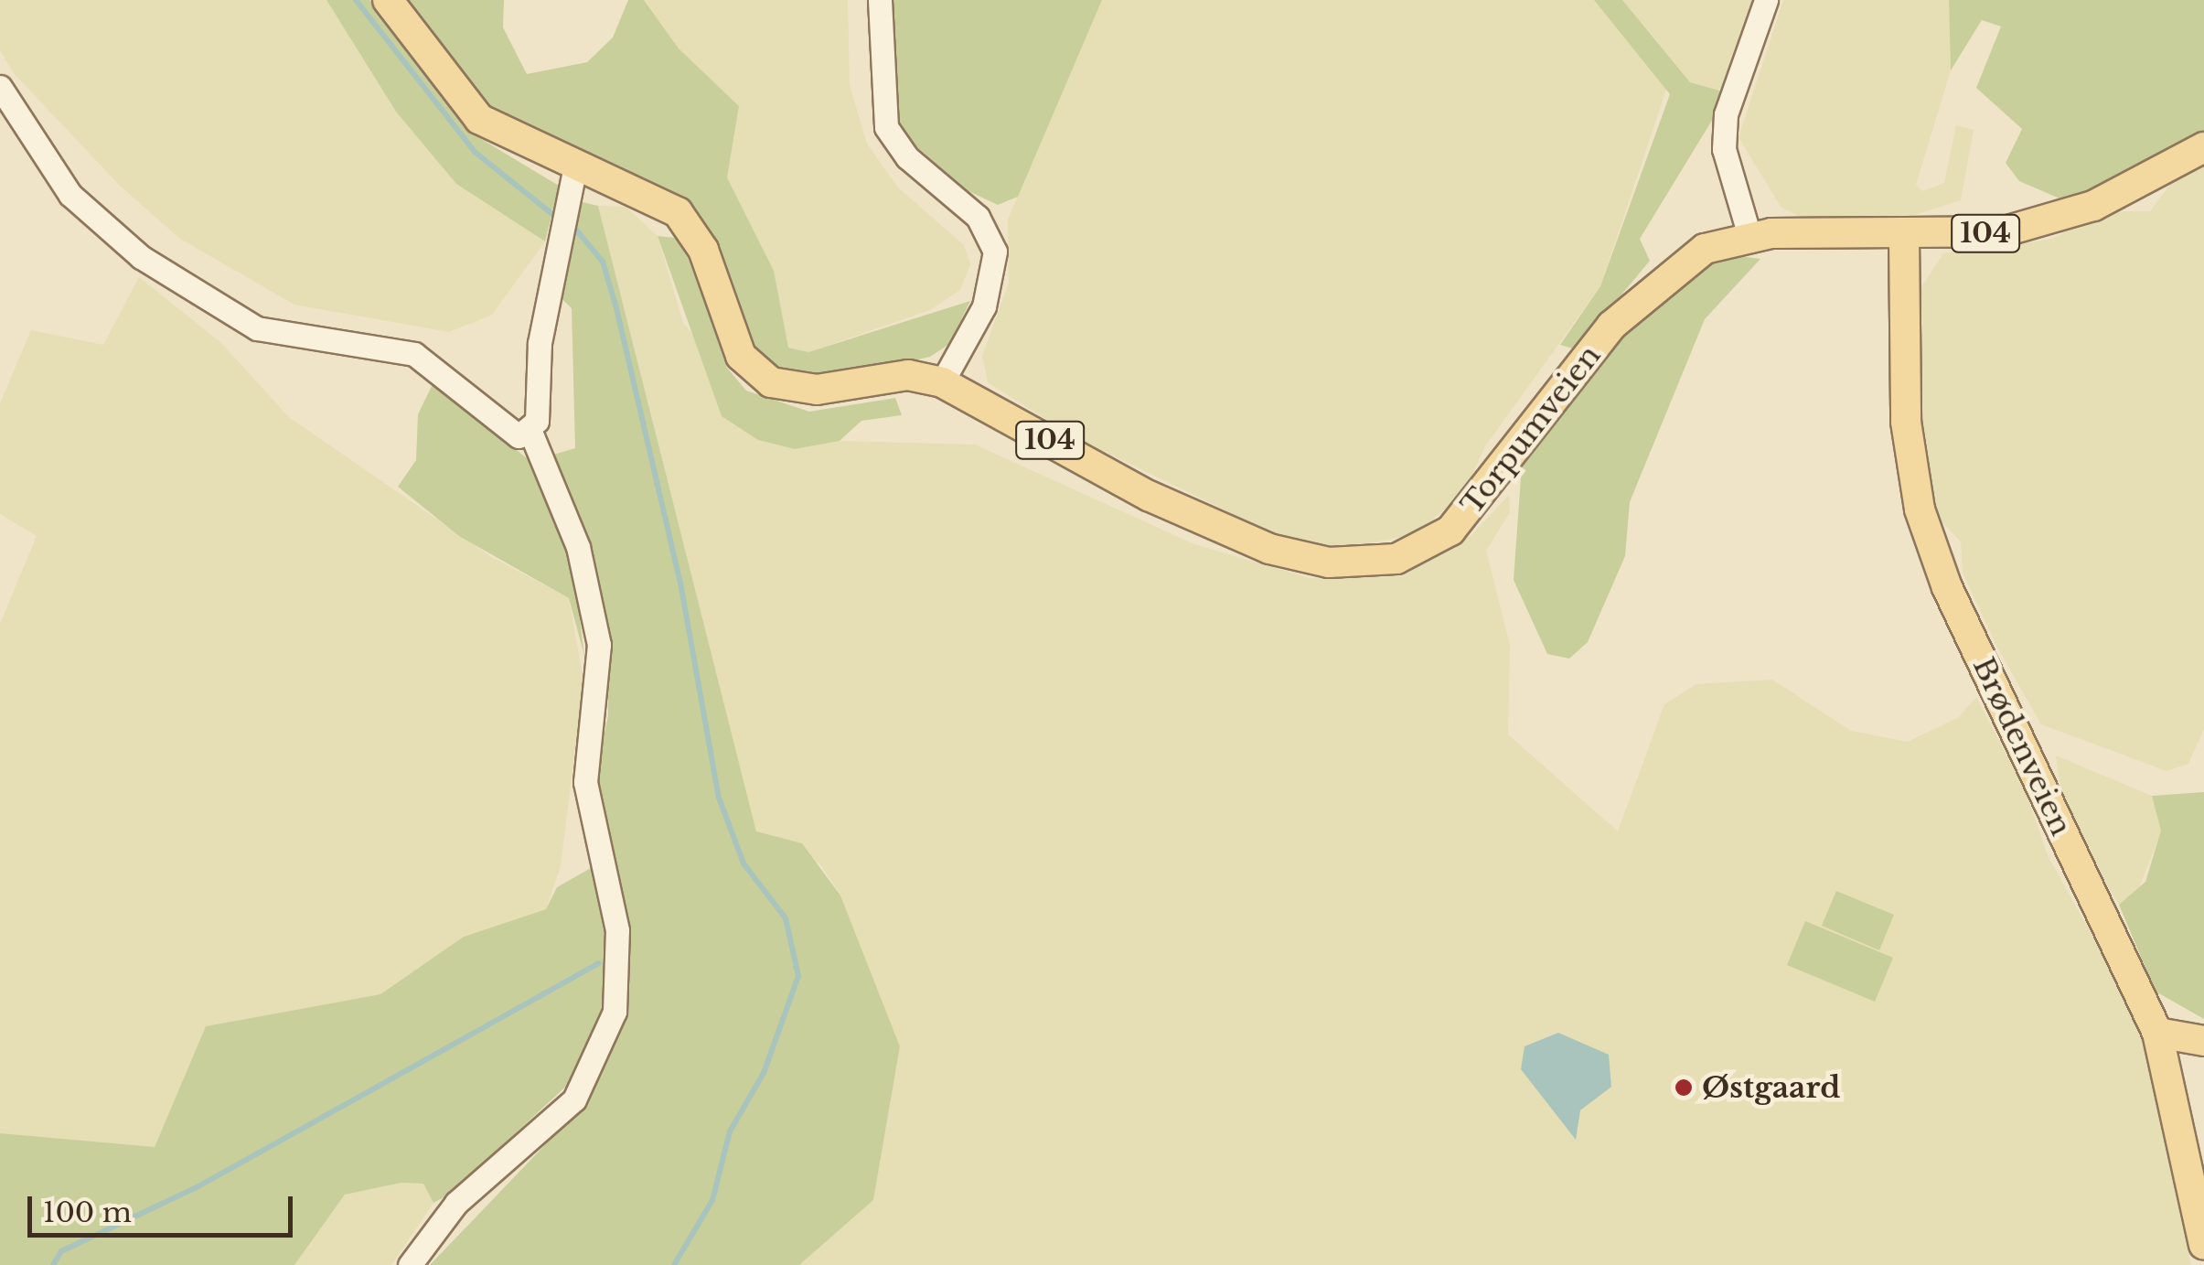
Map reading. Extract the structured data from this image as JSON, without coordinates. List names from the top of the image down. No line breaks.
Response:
{"streets":{"main road":["104","Torpumveien","Brødenveien"]},"crossings":[["Torpumveien","Brødenveien"]],"places":["Østgaard"],"scale_bar":"100 m"}
